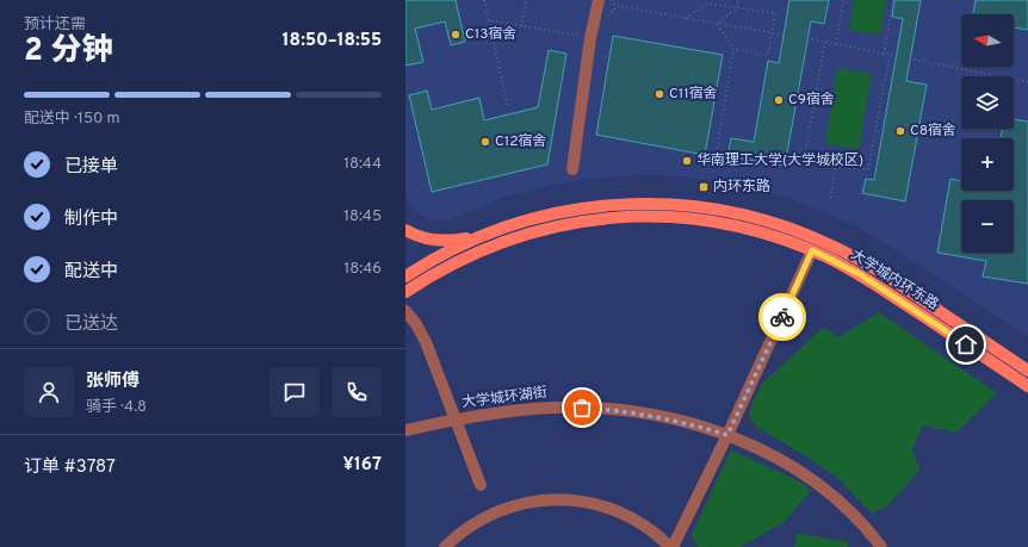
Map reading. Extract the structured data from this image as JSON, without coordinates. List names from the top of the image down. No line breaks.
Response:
{"streets":{"main road":["大学城内环东路"],"street":["大学城环湖街"]},"places":{"other":["C13宿舍","C11宿舍","C9宿舍","C8宿舍","C12宿舍","华南理工大学(大学城校区)"],"transit":["内环东路"]},"north":"left","page":{"heading":["2 分钟","预计还需","18:50–18:55"],"panel":["张师傅","骑手 · 4.8","订单 #3787","¥167"],"map_buttons":["+","−"],"bar":"配送中 · 150 m","list":[["已接单","18:44"],["制作中","18:45"],["配送中","18:46"],"已送达"]}}
